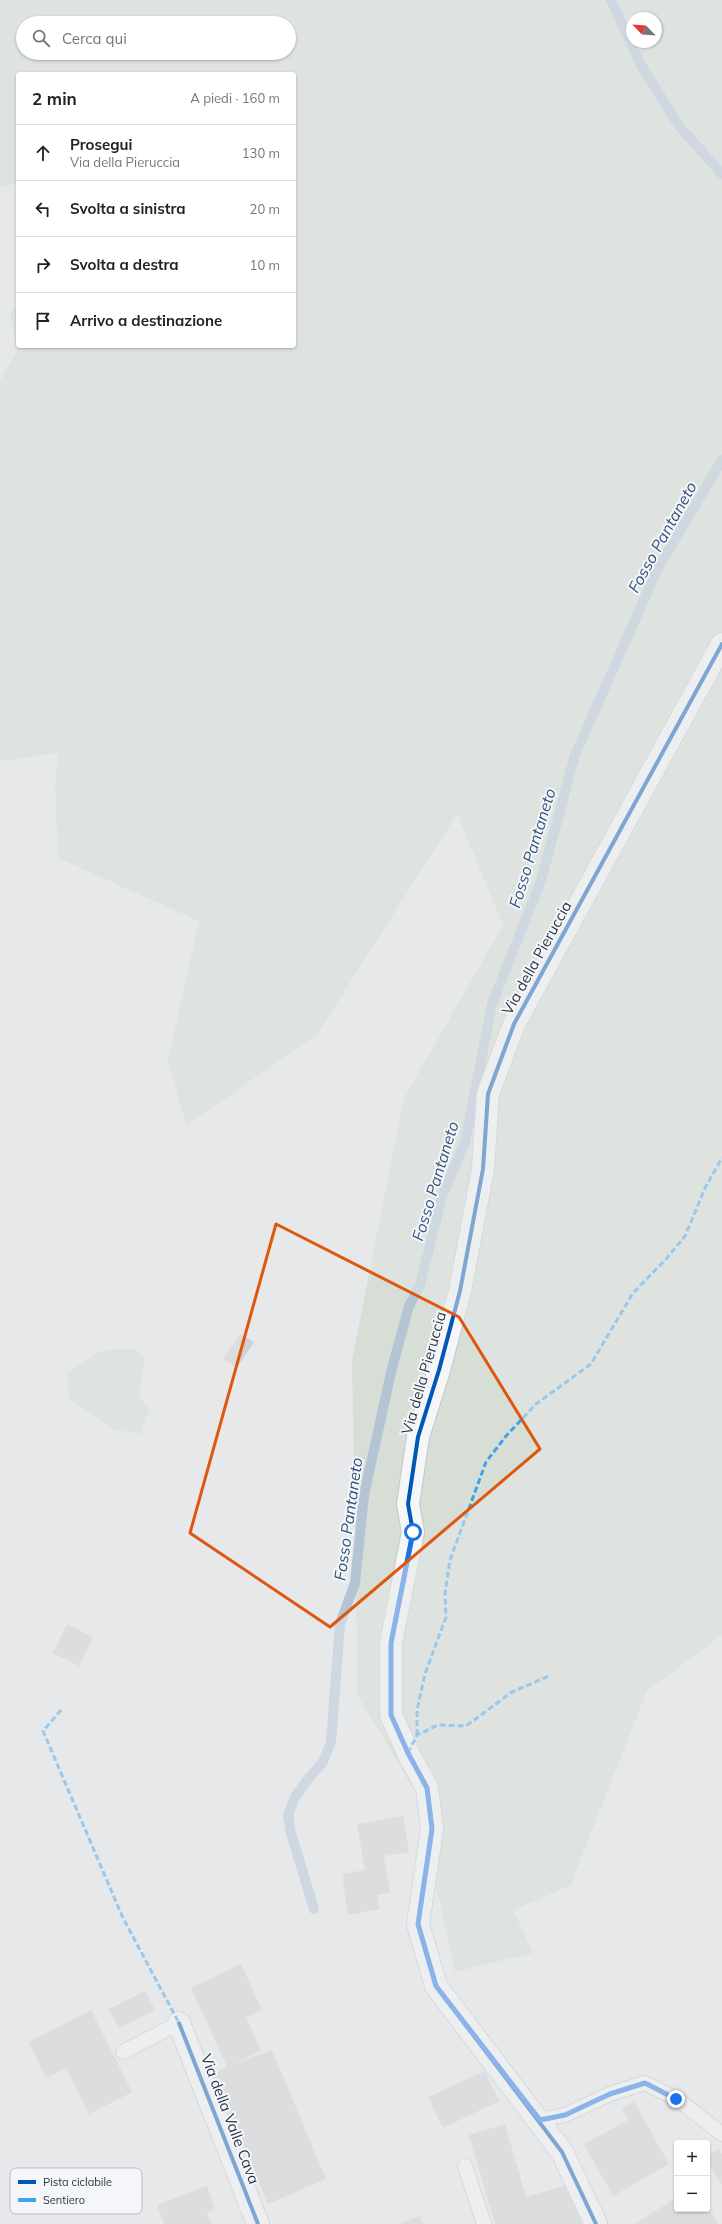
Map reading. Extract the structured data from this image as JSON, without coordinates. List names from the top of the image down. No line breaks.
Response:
{"streets":{"street":["Via della Pieruccia","Via della Valle Cava"]},"water":["Fosso Pantaneto"],"legend":["Pista ciclabile","Sentiero"],"north":"top left","page":{"search":"Cerca qui","heading":["2 min","A piedi · 160 m"],"list":[["Prosegui","Via della Pieruccia","130 m"],["Svolta a sinistra","20 m"],["Svolta a destra","10 m"],"Arrivo a destinazione"],"map_buttons":["+","−"]}}
